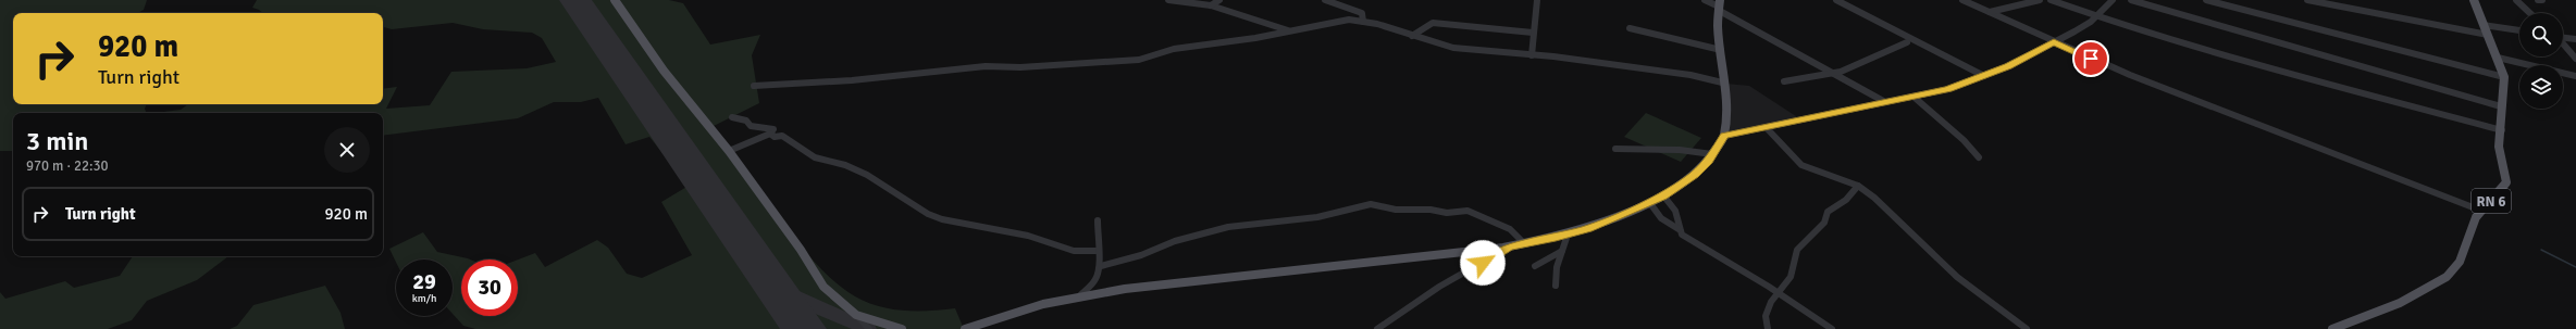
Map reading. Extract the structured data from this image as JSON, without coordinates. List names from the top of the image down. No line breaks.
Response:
{"streets":{"main road":["RN 6"]},"page":{"turn":["920 m","Turn right"],"heading":["3 min","970 m · 22:30"],"list":[{"name":"Turn right","value":"920 m"}],"speed":"29 km/h","limit":"30"}}
